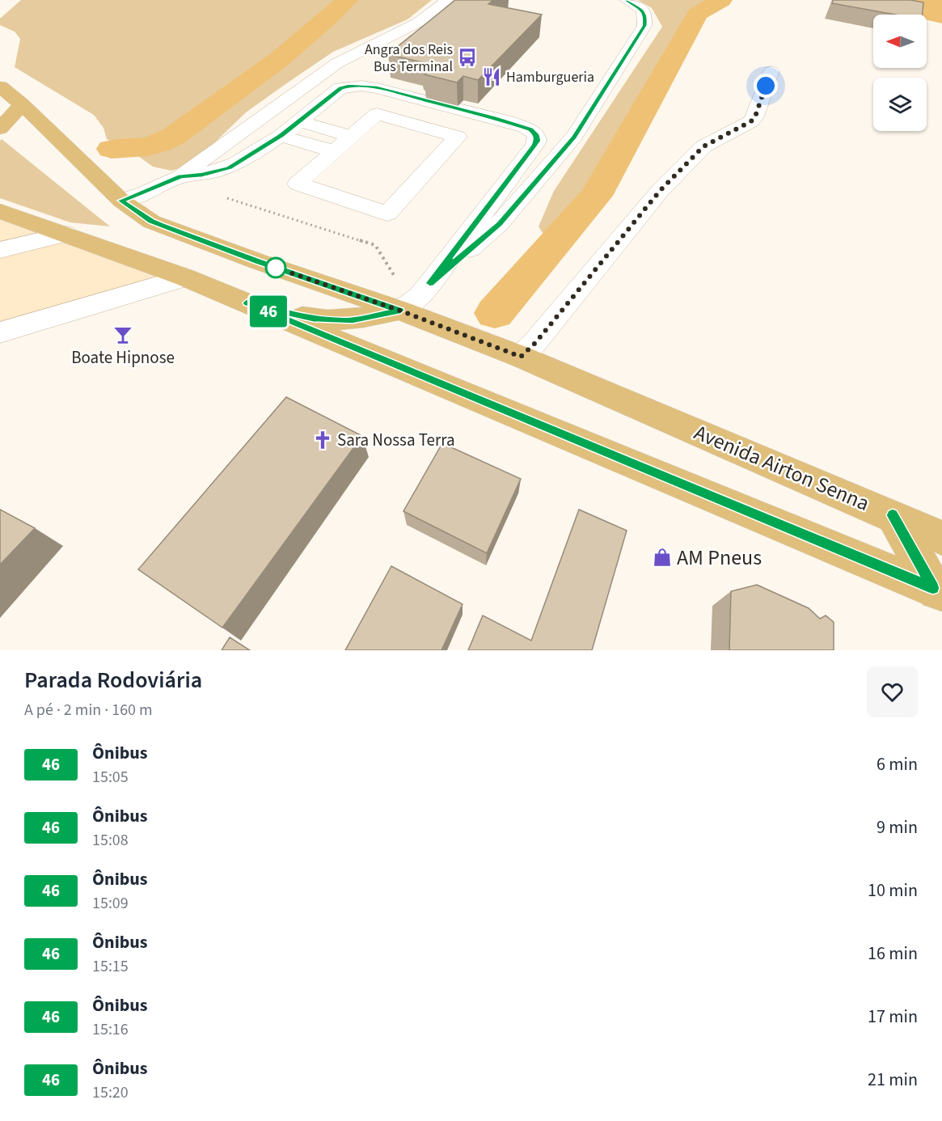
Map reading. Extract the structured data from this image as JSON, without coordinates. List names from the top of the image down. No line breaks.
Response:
{"streets":{"main road":["Avenida Airton Senna"]},"places":{"bus stop":["Angra dos Reis Bus Terminal"],"restaurant":["Hamburgueria"],"bar":["Boate Hipnose"],"church":["Sara Nossa Terra"],"shop":["AM Pneus"]},"lines":["bus line 46"],"north":"left","page":{"on_map":"46","heading":["Parada Rodoviária","A pé · 2 min · 160 m"],"list":[{"mark":"46","name":"Ônibus","note":"15:05","value":"6 min"},{"mark":"46","name":"Ônibus","note":"15:08","value":"9 min"},{"mark":"46","name":"Ônibus","note":"15:09","value":"10 min"},{"mark":"46","name":"Ônibus","note":"15:15","value":"16 min"},{"mark":"46","name":"Ônibus","note":"15:16","value":"17 min"},{"mark":"46","name":"Ônibus","note":"15:20","value":"21 min"}]}}
